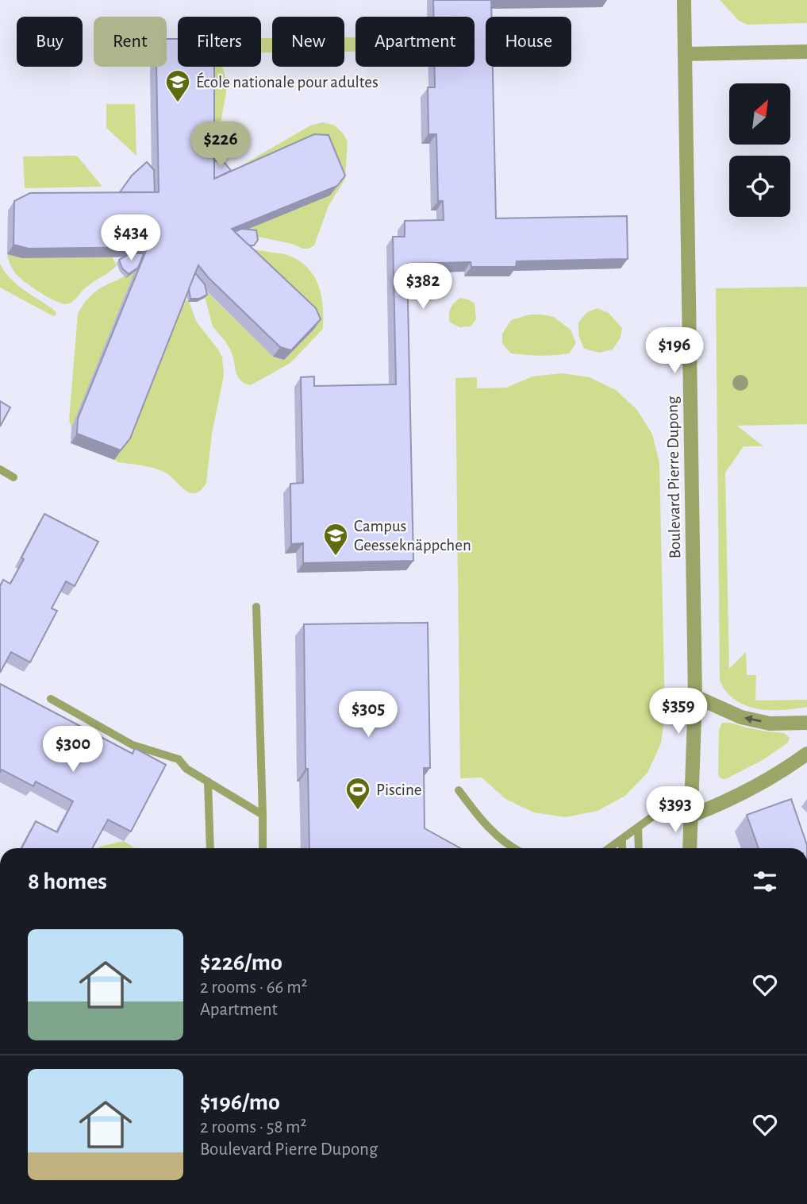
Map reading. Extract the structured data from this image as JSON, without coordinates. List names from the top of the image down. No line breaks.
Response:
{"streets":{"street":["Boulevard Pierre Dupong"]},"places":{"school or university":["École nationale pour adultes","Campus Geesseknäppchen"],"sports":["Piscine"]},"north":"top right","page":{"chip":["Buy","Rent","Filters","New","Apartment","House"],"price":["$226","$434","$382","$196","$359","$305","$300","$393"],"heading":"8 homes","list":[{"name":"$226/mo","note":"2 rooms · 66 m² · Apartment"},{"name":"$196/mo","note":"2 rooms · 58 m² · Boulevard Pierre Dupong"}]}}
